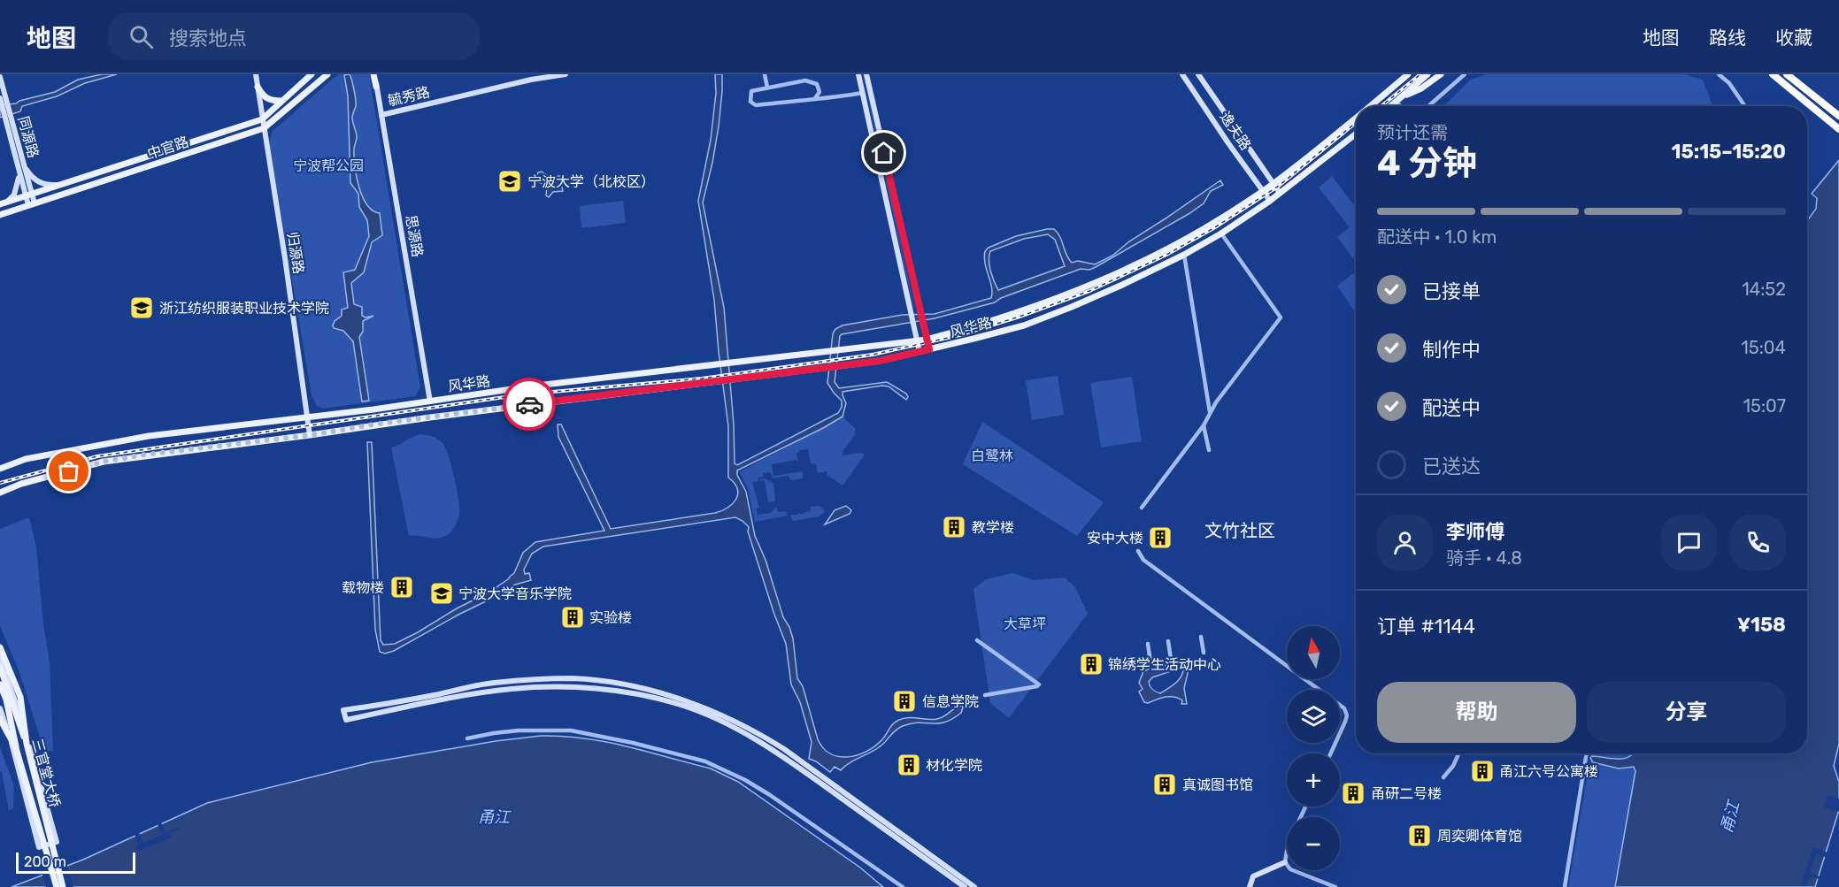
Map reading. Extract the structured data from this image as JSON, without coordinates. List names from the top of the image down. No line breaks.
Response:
{"streets":{"main road":["中官路","风华路","三官堂大桥"],"street":["毓秀路","逸夫路","同源路","思源路","归源路"]},"crossings":[["毓秀路","思源路"],["逸夫路","风华路"],["同源路","中官路"],["中官路","归源路"],["思源路","风华路"],["归源路","风华路"]],"districts":["文竹社区"],"water":["甬江"],"parks":["宁波帮公园","白鹭林","大草坪"],"places":{"school or university":["宁波大学（北校区）","浙江纺织服装职业技术学院","宁波大学音乐学院"],"building":["教学楼","安中大楼","载物楼","实验楼","锦绣学生活动中心","信息学院","材化学院","甬江六号公寓楼","真诚图书馆","甬研二号楼","周奕卿体育馆"]},"scale_bar":"200 m","north":"top","page":{"header":"地图","search":"搜索地点","nav":["地图","路线","收藏"],"heading":["4 分钟","预计还需","15:15–15:20"],"panel":["李师傅","骑手 · 4.8","订单 #1144","¥158"],"bar":"配送中 · 1.0 km","list":[["已接单","14:52"],["制作中","15:04"],["配送中","15:07"],"已送达"],"map_buttons":["+","−"],"buttons":["帮助","分享"],"scale":"200 m"}}
